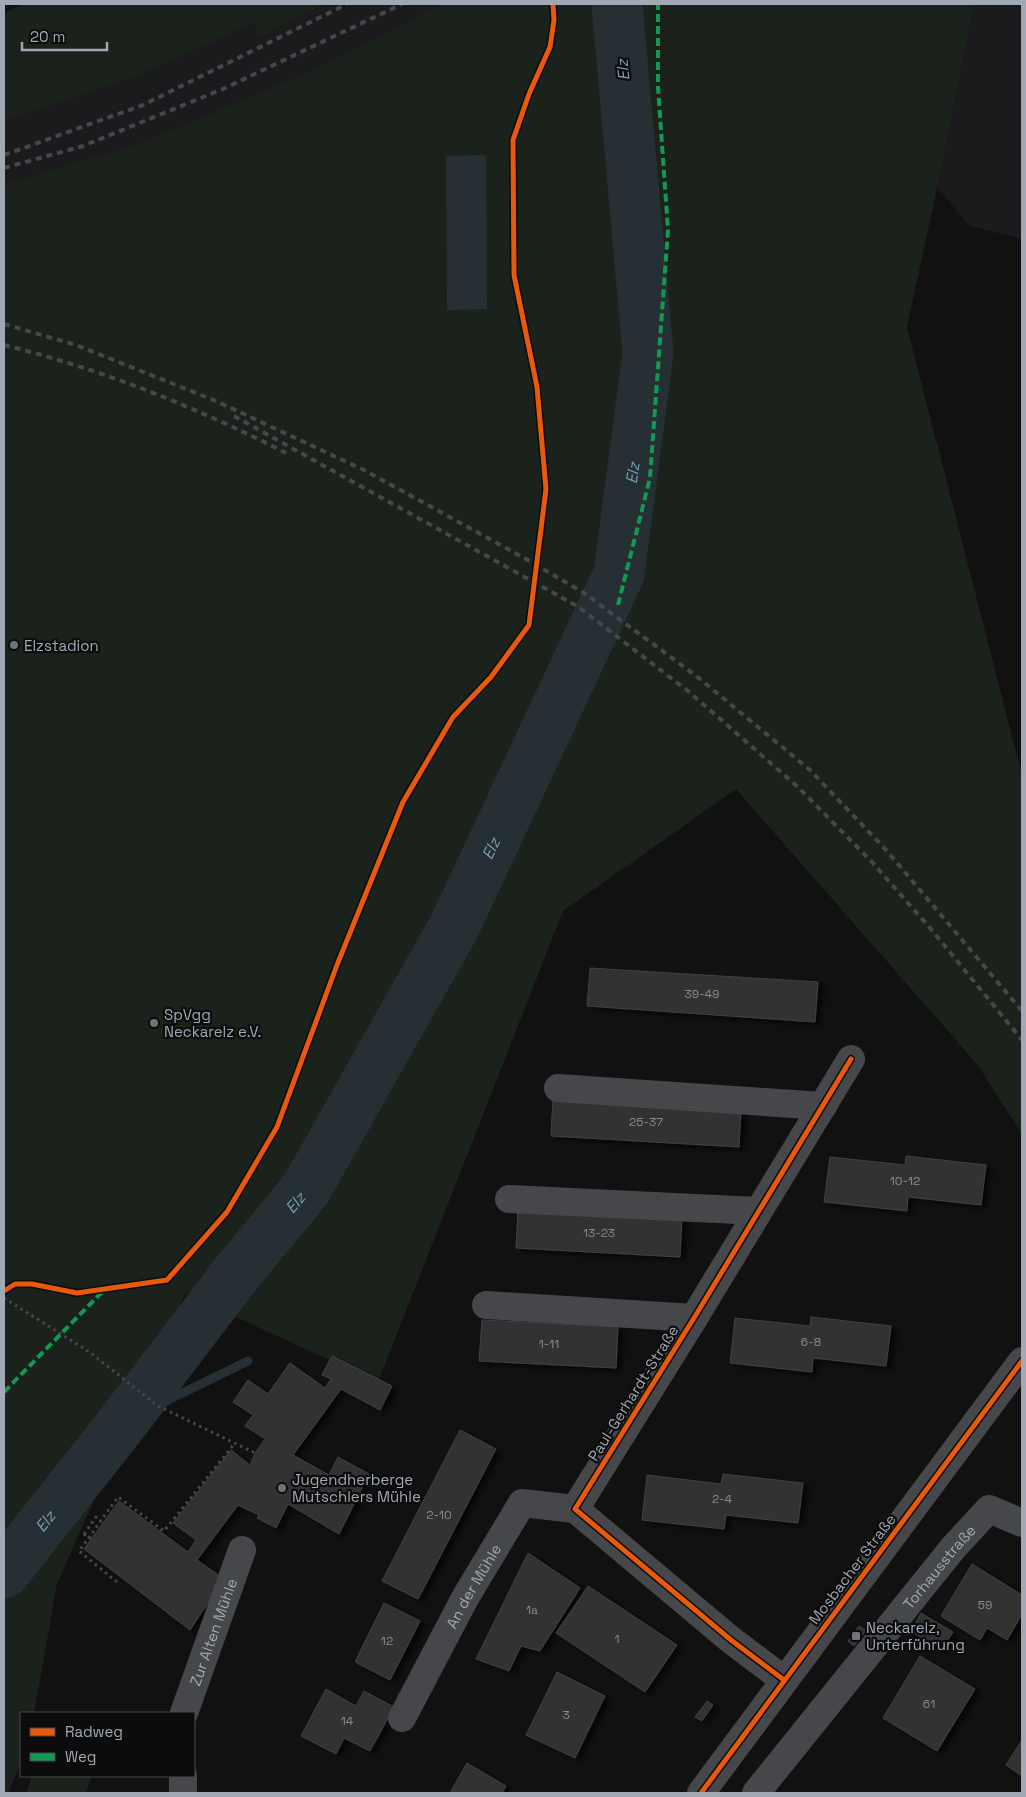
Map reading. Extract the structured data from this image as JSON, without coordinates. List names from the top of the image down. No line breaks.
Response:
{"streets":{"street":["Paul-Gerhardt-Straße","Torhausstraße","Mosbacher Straße","An der Mühle","Zur Alten Mühle"]},"crossings":[["Paul-Gerhardt-Straße","An der Mühle"]],"water":["Elz"],"places":{"other":["Elzstadion","SpVgg Neckarelz e.V.","Jugendherberge Mutschlers Mühle"],"transit":["Neckarelz, Unterführung"]},"house_numbers":["39-49","25-37","10-12","13-23","6-8","1-11","2-4","2-10","59","1a","1","12","61","3","14"],"legend":["Radweg","Weg"],"scale_bar":"20 m"}
